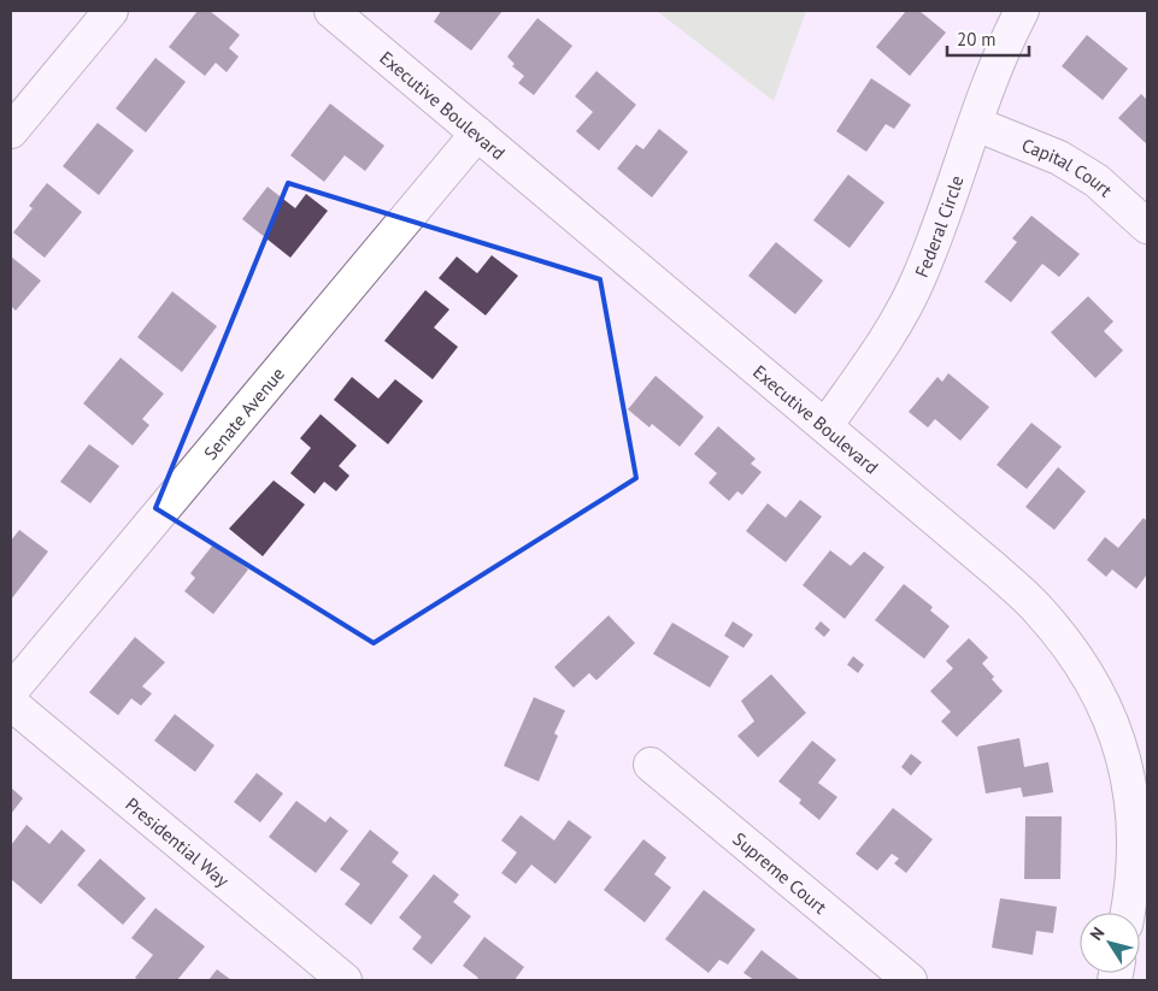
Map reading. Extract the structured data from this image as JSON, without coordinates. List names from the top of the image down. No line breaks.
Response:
{"streets":{"street":["Executive Boulevard","Capital Court","Federal Circle","Senate Avenue","Presidential Way","Supreme Court"]},"crossings":[["Executive Boulevard","Federal Circle"],["Executive Boulevard","Senate Avenue"],["Capital Court","Federal Circle"]],"scale_bar":"20 m","north":"top left"}
